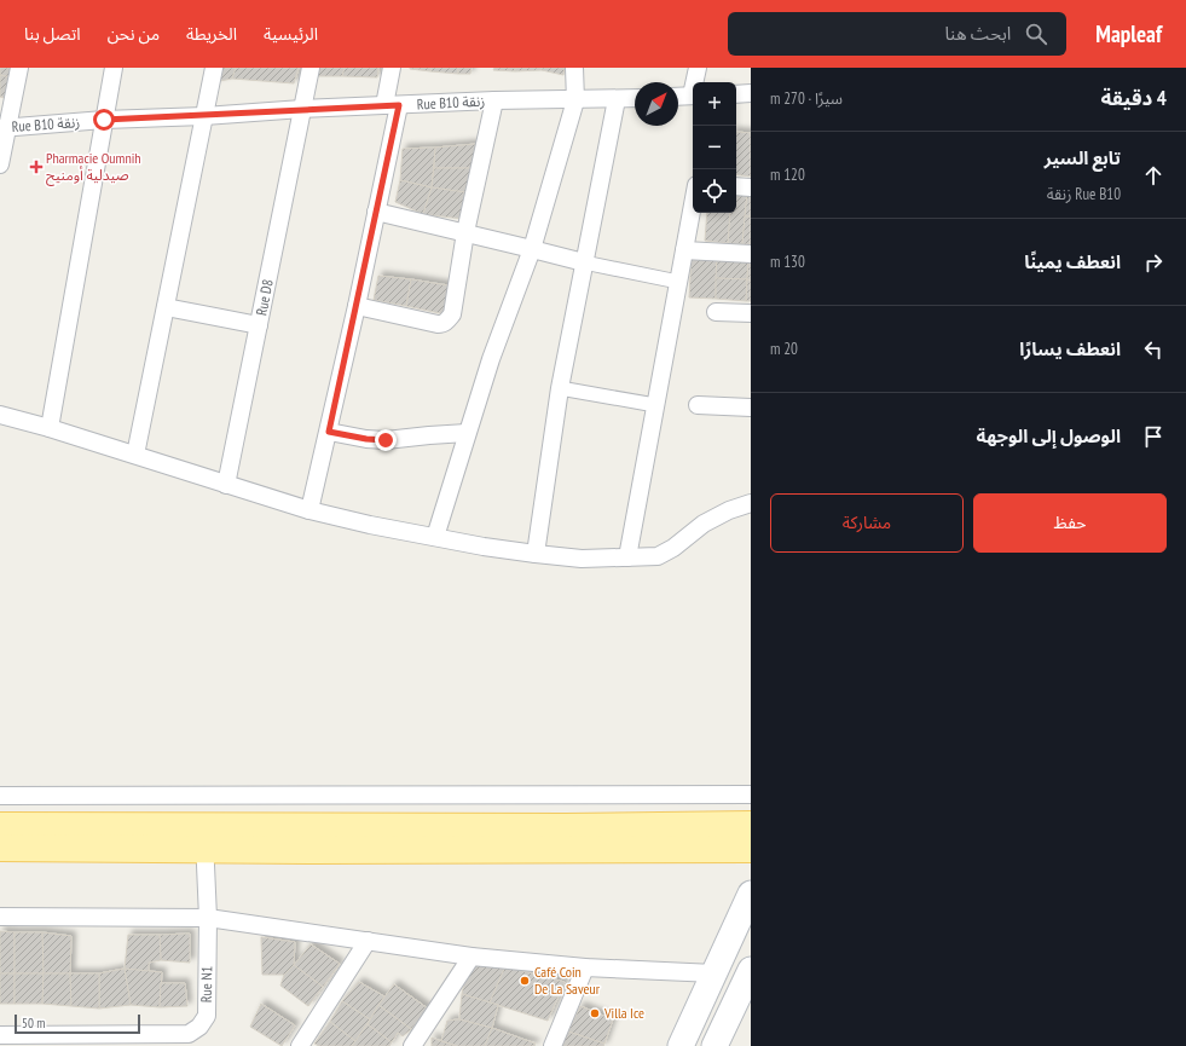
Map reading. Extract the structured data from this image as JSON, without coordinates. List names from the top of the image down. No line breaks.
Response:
{"streets":{"street":["Rue B10 زنقة","Rue D8","Rue N1"]},"crossings":[["Rue B10 زنقة","Rue D8"]],"places":{"health":["Pharmacie Oumnih صيدلية أومنيح"],"other":["Café Coin De La Saveur","Villa Ice"]},"scale_bar":"50 m","north":"top right","page":{"header":"Mapleaf","search":"ابحث هنا","nav":["الرئيسية","الخريطة","من نحن","اتصل بنا"],"heading":["4 دقيقة","سيرًا · 270 m"],"map_buttons":["+","−"],"list":[["تابع السير","Rue B10 زنقة","120 m"],["انعطف يمينًا","130 m"],["انعطف يسارًا","20 m"],"الوصول إلى الوجهة"],"buttons":["حفظ","مشاركة"],"scale":"50 m"}}
